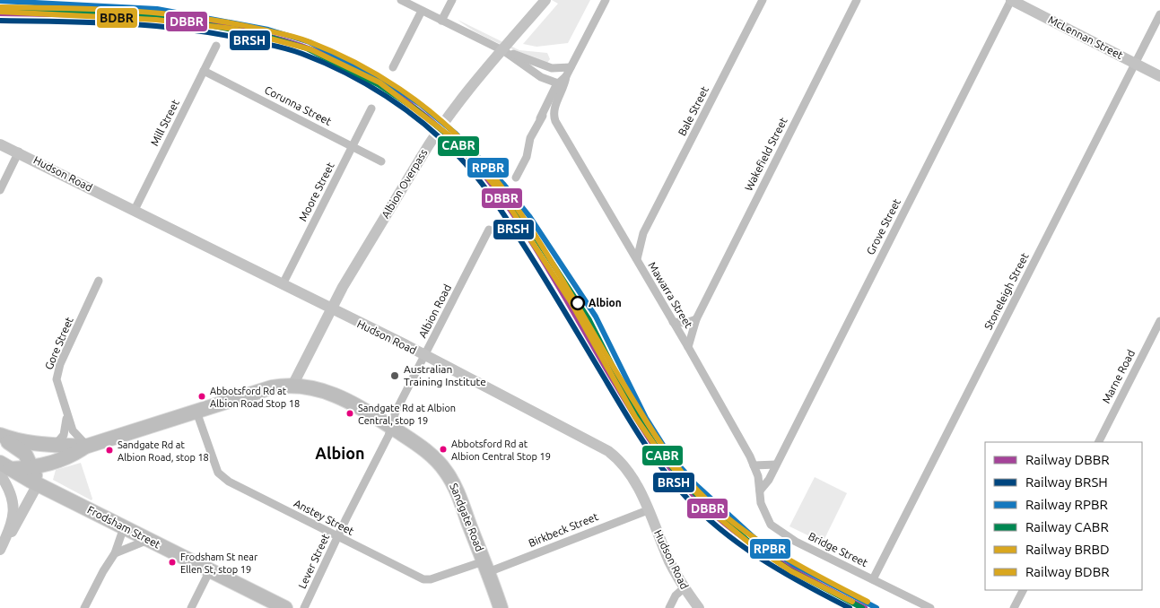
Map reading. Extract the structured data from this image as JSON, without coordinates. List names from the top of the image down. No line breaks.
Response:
{"streets":{"highway":["Sandgate Road","Frodsham Street"],"main road":["McLennan Street","Hudson Road","Albion Overpass"],"street":["Corunna Street","Bale Street","Mill Street","Wakefield Street","Moore Street","Grove Street","Stoneleigh Street","Mawarra Street","Albion Road","Gore Street","Marne Road","Anstey Street","Birkbeck Street","Bridge Street","Lever Street"]},"crossings":[["McLennan Street","Grove Street"],["McLennan Street","Stoneleigh Street"],["Corunna Street","Mill Street"],["Corunna Street","Moore Street"],["Bale Street","Mawarra Street"],["Mill Street","Hudson Road"],["Wakefield Street","Mawarra Street"],["Hudson Road","Albion Overpass"],["Hudson Road","Moore Street"],["Hudson Road","Albion Road"],["Hudson Road","Birkbeck Street"],["Albion Overpass","Sandgate Road"],["Grove Street","Mawarra Street"],["Grove Street","Bridge Street"],["Stoneleigh Street","Bridge Street"],["Mawarra Street","Bridge Street"],["Albion Road","Sandgate Road"],["Albion Road","Lever Street"],["Gore Street","Sandgate Road"],["Anstey Street","Sandgate Road"],["Anstey Street","Birkbeck Street"],["Anstey Street","Lever Street"],["Sandgate Road","Frodsham Street"],["Sandgate Road","Birkbeck Street"],["Sandgate Road","Lever Street"]],"districts":["Albion"],"places":["Albion","Australian Training Institute","Abbotsford Rd at Albion Road Stop 18","Sandgate Rd at Albion Central, stop 19","Abbotsford Rd at Albion Central Stop 19","Sandgate Rd at Albion Road, stop 18","Frodsham St near Ellen St, stop 19"],"lines":["rail line RPBR","rail line BRBD","rail line CABR","rail line BDBR","rail line DBBR","rail line BRSH"],"legend":["Railway DBBR","Railway BRSH","Railway RPBR","Railway CABR","Railway BRBD","Railway BDBR"]}
